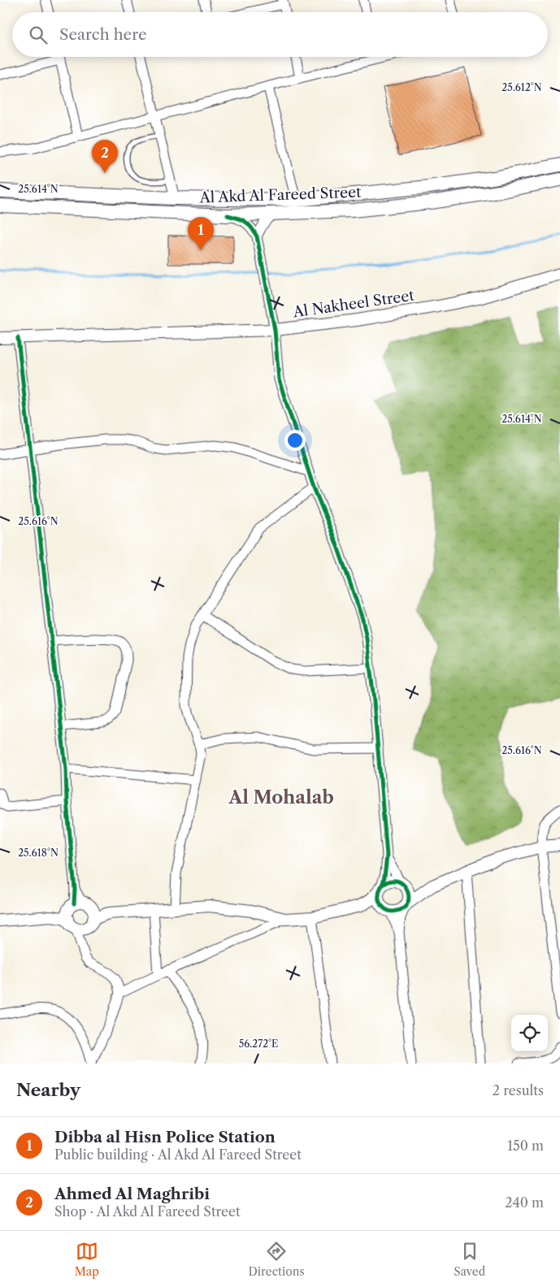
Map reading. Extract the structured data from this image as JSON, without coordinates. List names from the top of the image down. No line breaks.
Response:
{"streets":{"main road":["Al Akd Al Fareed Street"],"street":["Al Nakheel Street"]},"districts":["Al Mohalab"],"page":{"search":"Search here","pins":["2","1"],"heading":["Nearby","2 results"],"list":[{"mark":"1","name":"Dibba al Hisn Police Station","note":"Public building · Al Akd Al Fareed Street","value":"150 m"},{"mark":"2","name":"Ahmed Al Maghribi","note":"Shop · Al Akd Al Fareed Street","value":"240 m"}],"nav":["Map","Directions","Saved"]},"coordinates":["25.612°N","25.614°N","25.616°N","25.618°N","56.272°E"]}
